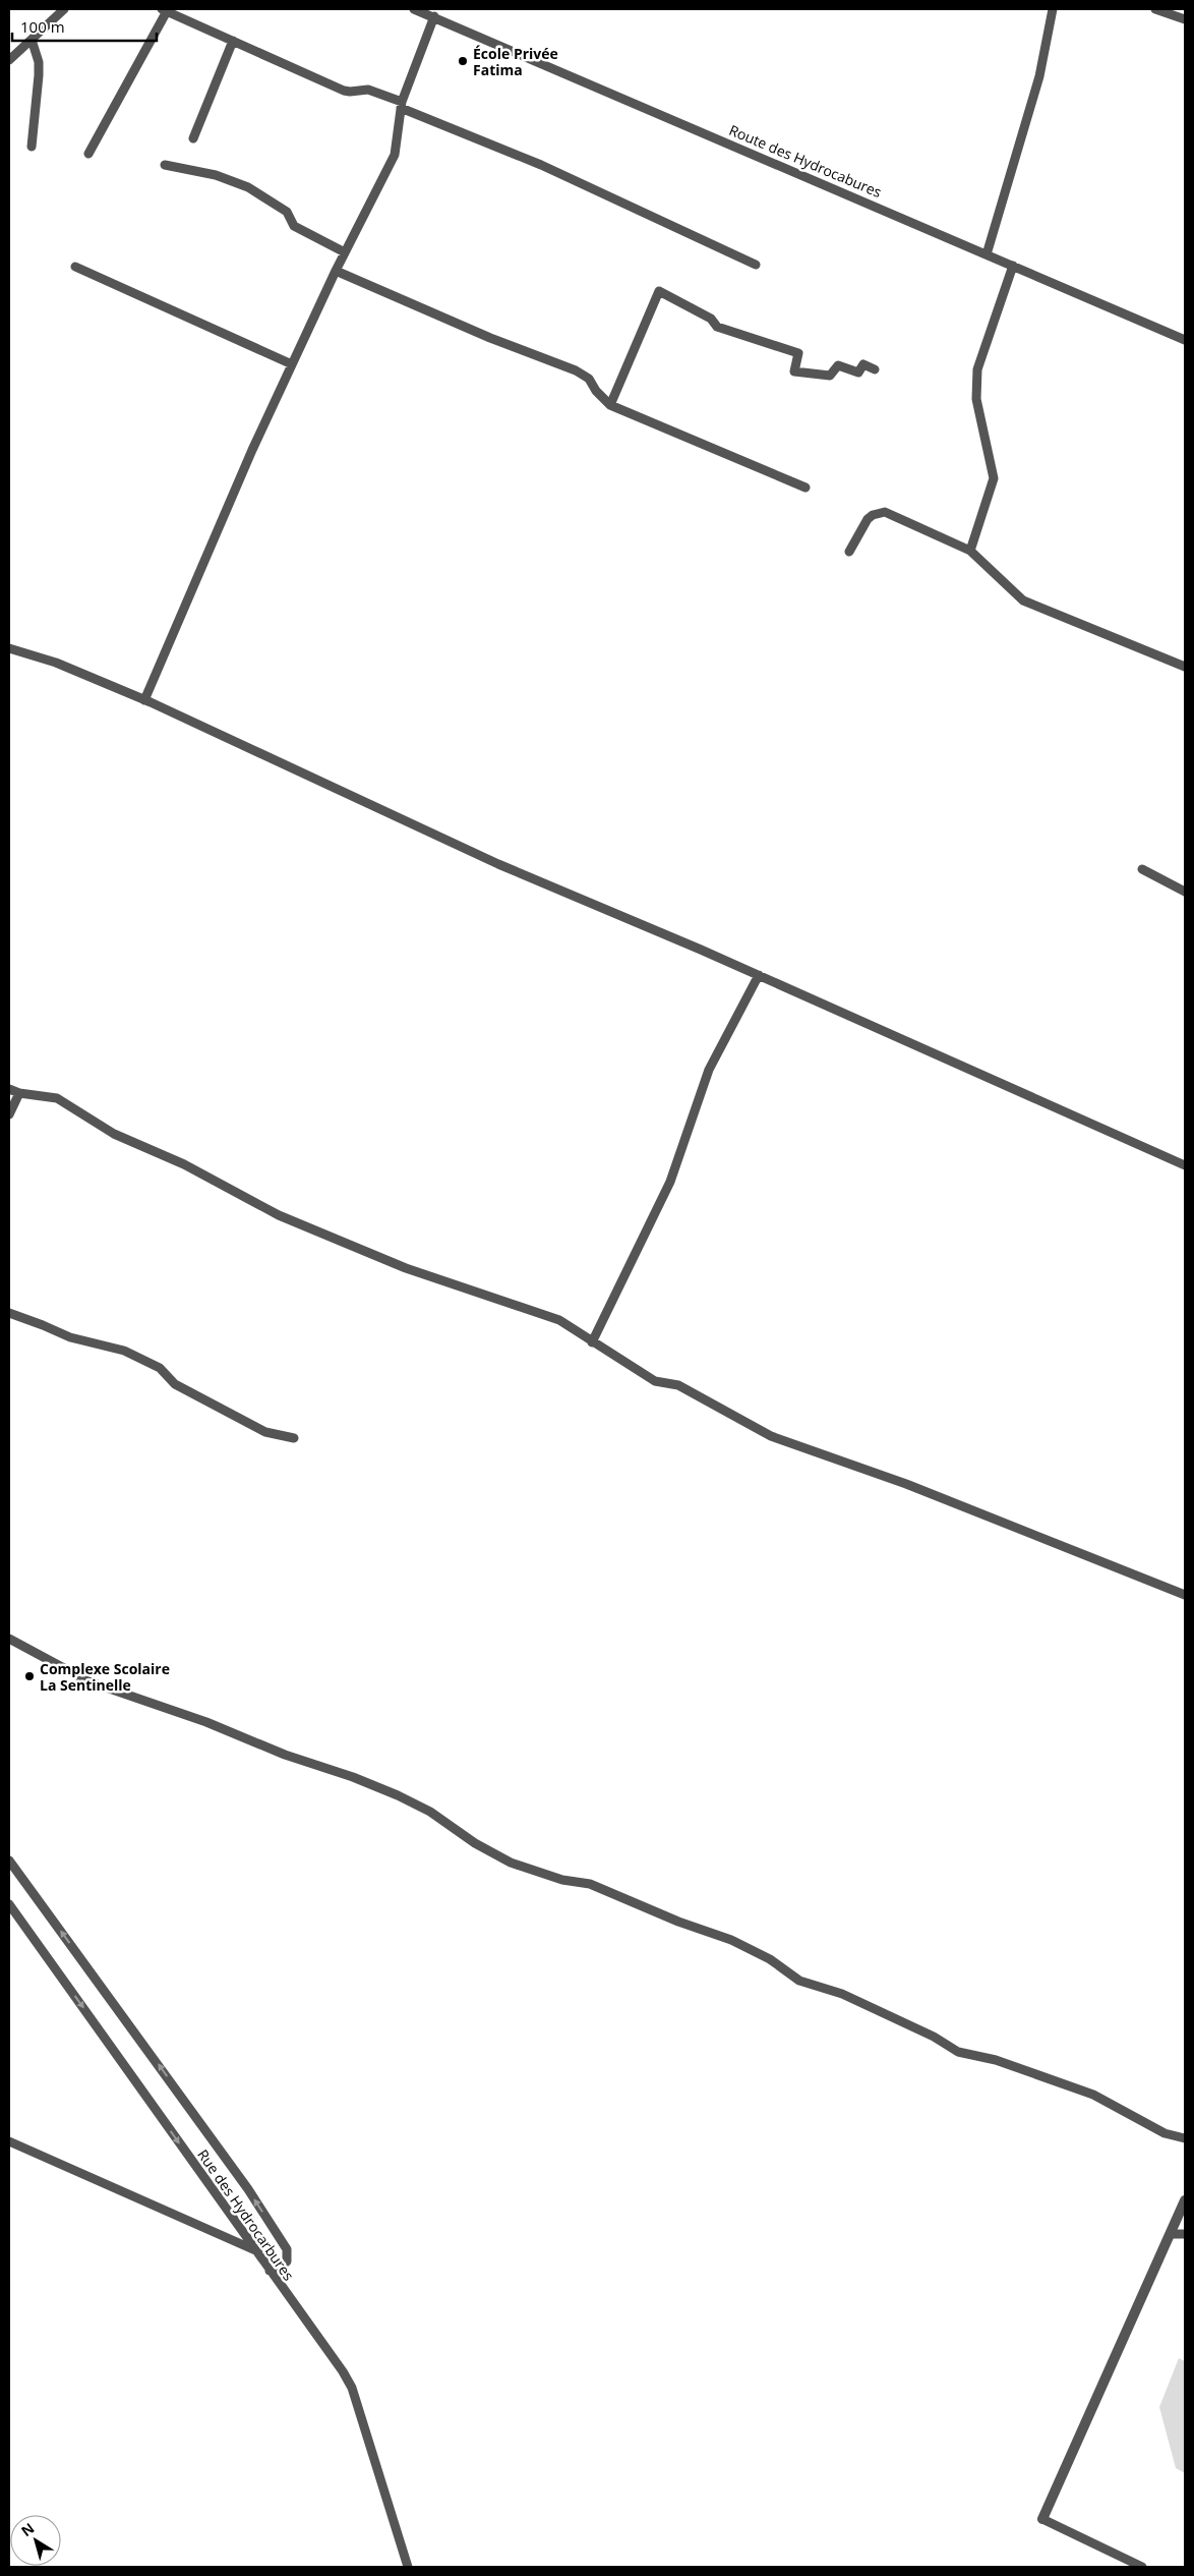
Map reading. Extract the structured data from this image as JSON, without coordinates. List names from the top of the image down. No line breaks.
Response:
{"streets":{"street":["Route des Hydrocabures","Rue des Hydrocarbures"]},"places":["École Privée Fatima","Complexe Scolaire La Sentinelle"],"scale_bar":"100 m","north":"top left"}
